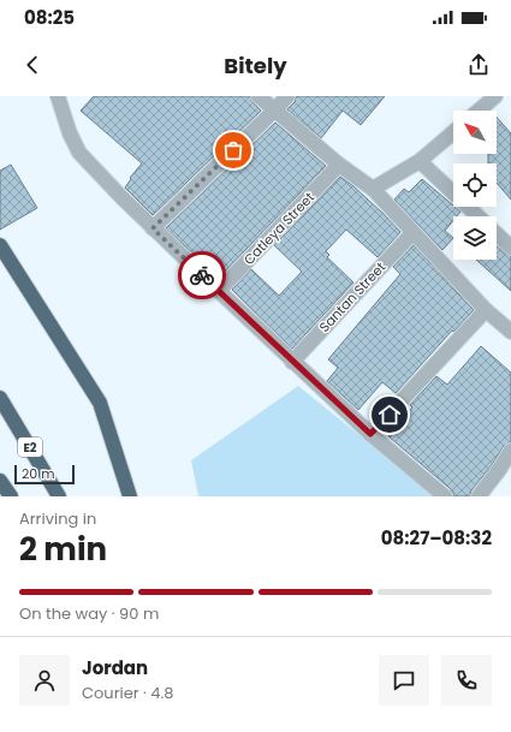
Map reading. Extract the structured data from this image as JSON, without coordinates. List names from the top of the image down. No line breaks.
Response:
{"streets":{"highway":["E2"],"street":["Catleya Street","Santan Street"]},"scale_bar":"20 m","north":"top left","page":{"status":"08:25","header":"Bitely","scale":"20 m","heading":["2 min","Arriving in","08:27–08:32"],"panel":["Jordan","Courier · 4.8"],"bar":"On the way · 90 m"}}
